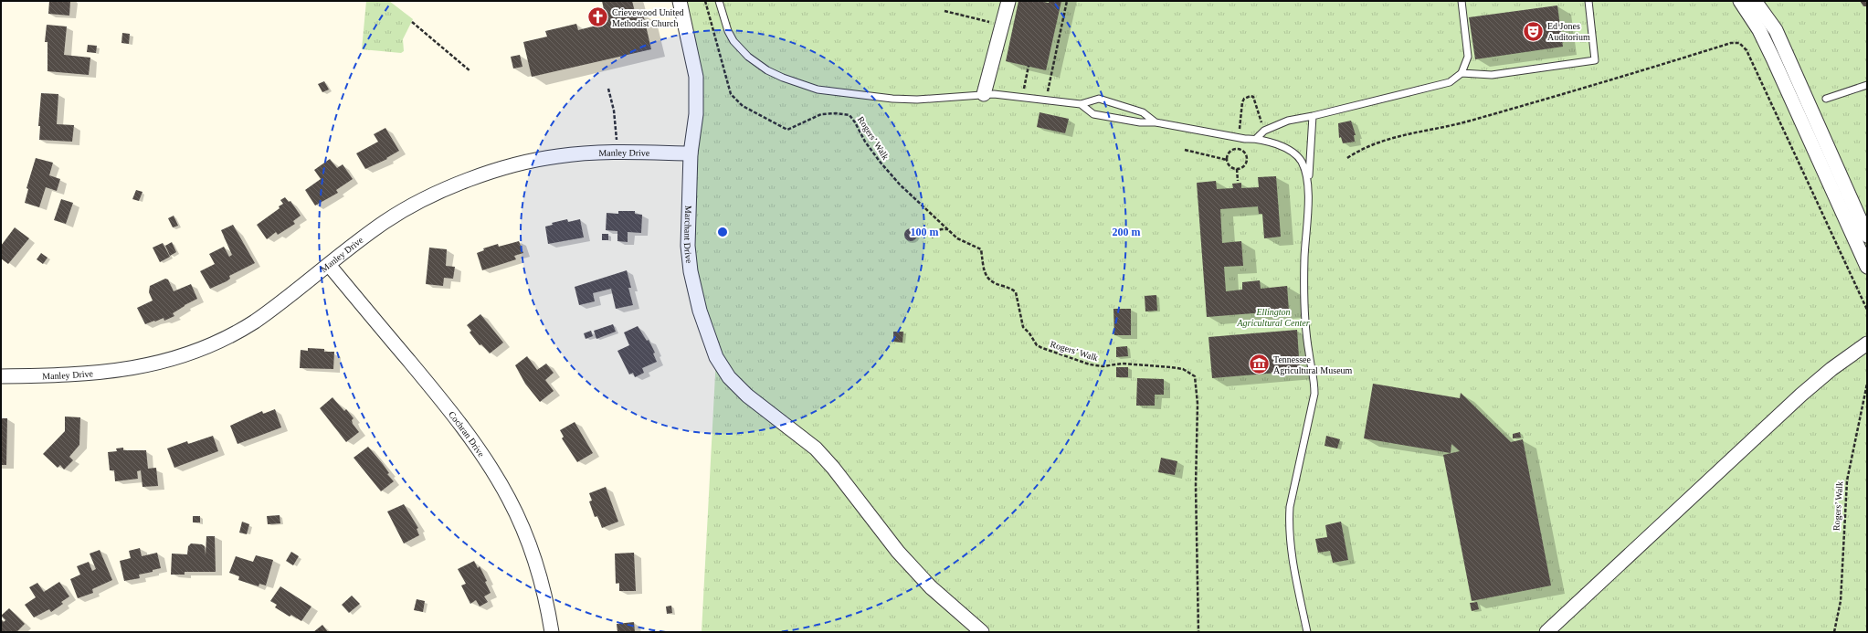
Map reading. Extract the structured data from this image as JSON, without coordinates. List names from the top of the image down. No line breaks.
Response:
{"streets":{"street":["Manley Drive","Marchant Drive","Cochran Drive"],"path":["Rogers’ Walk"]},"crossings":[["Manley Drive","Marchant Drive"],["Manley Drive","Cochran Drive"]],"parks":["Ellington Agricultural Center"],"places":{"church":["Crievewood United Methodist Church"],"theatre":["Ed Jones Auditorium"],"museum":["Tennessee Agricultural Museum"]},"rings":["100 m","200 m"]}
